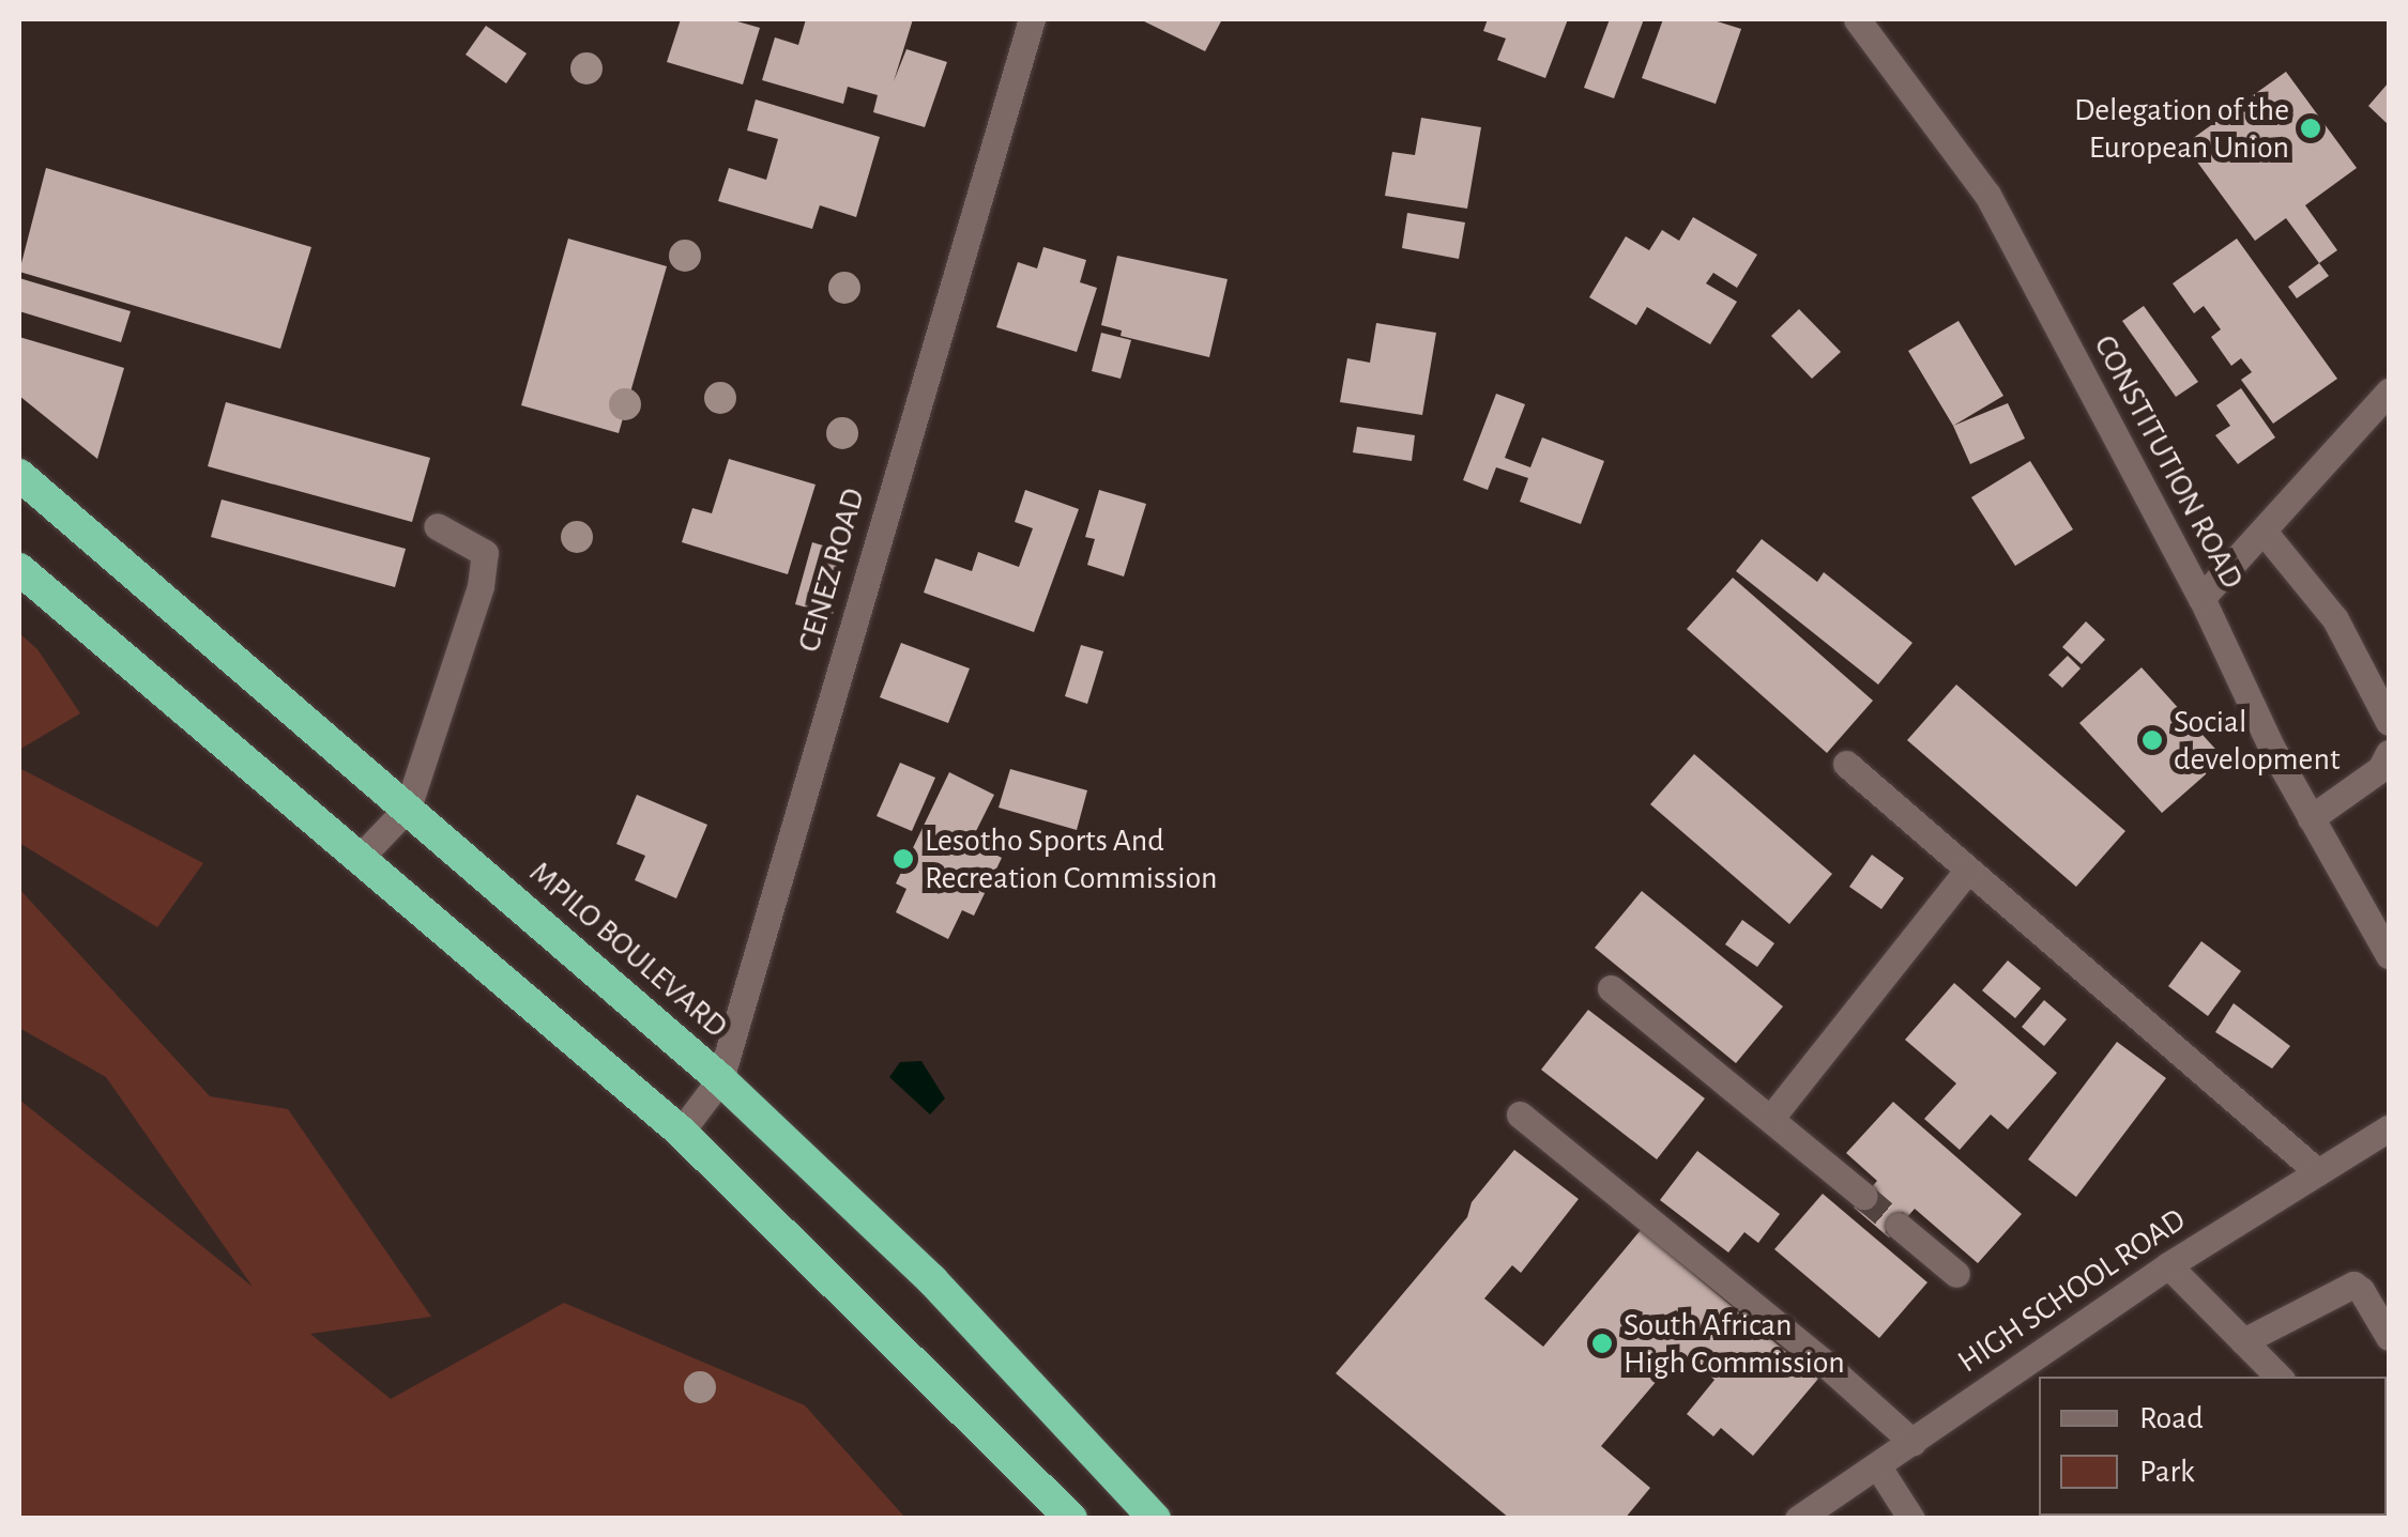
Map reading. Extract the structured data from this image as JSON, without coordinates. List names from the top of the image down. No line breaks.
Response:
{"streets":{"highway":["MPILO BOULEVARD"],"street":["CONSTITUTION ROAD","CENEZ ROAD","HIGH SCHOOL ROAD"]},"crossings":[["CENEZ ROAD","MPILO BOULEVARD"]],"places":["Delegation of the European Union","Social development","Lesotho Sports And Recreation Commission","South African High Commission"],"legend":["Road","Park"]}
